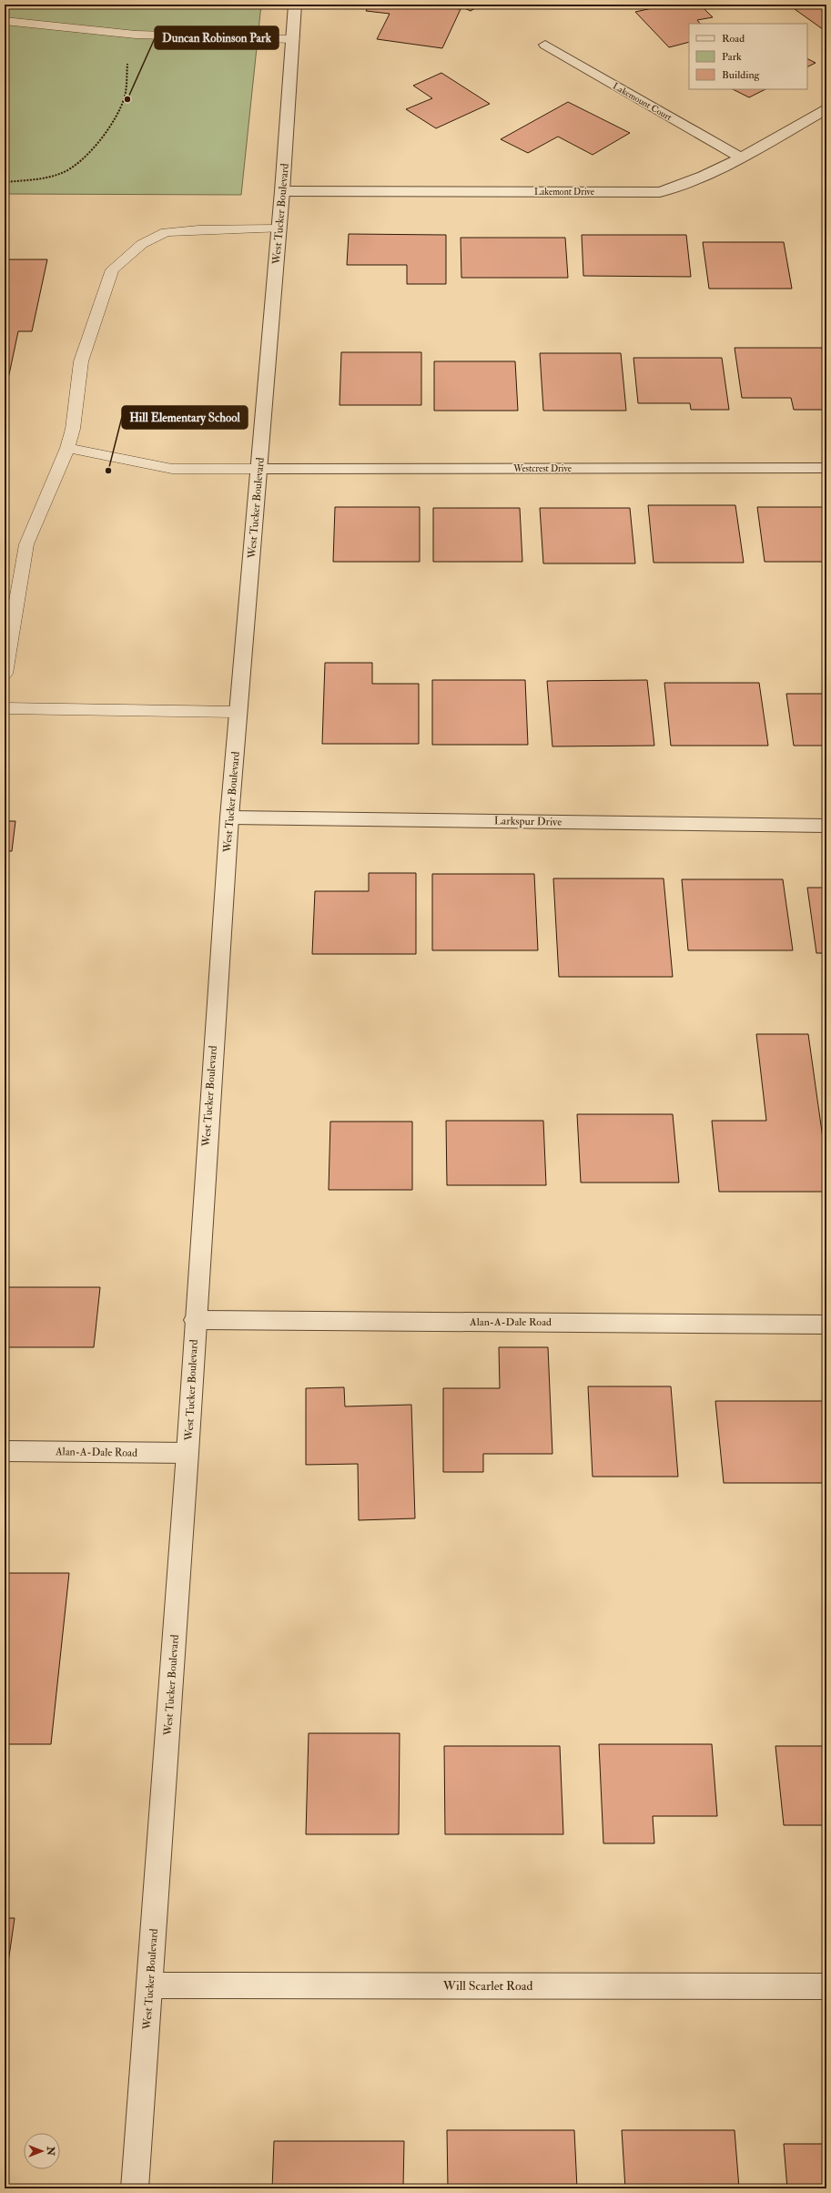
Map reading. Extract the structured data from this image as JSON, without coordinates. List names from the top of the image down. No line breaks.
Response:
{"streets":{"street":["Lakemount Court","Lakemont Drive","West Tucker Boulevard","Westcrest Drive","Larkspur Drive","Alan-A-Dale Road","Will Scarlet Road"]},"crossings":[["Lakemount Court","Lakemont Drive"],["Lakemont Drive","West Tucker Boulevard"],["West Tucker Boulevard","Westcrest Drive"],["West Tucker Boulevard","Larkspur Drive"],["West Tucker Boulevard","Alan-A-Dale Road"],["West Tucker Boulevard","Will Scarlet Road"]],"places":["Duncan Robinson Park","Hill Elementary School"],"legend":["Road","Park","Building"],"north":"right"}
